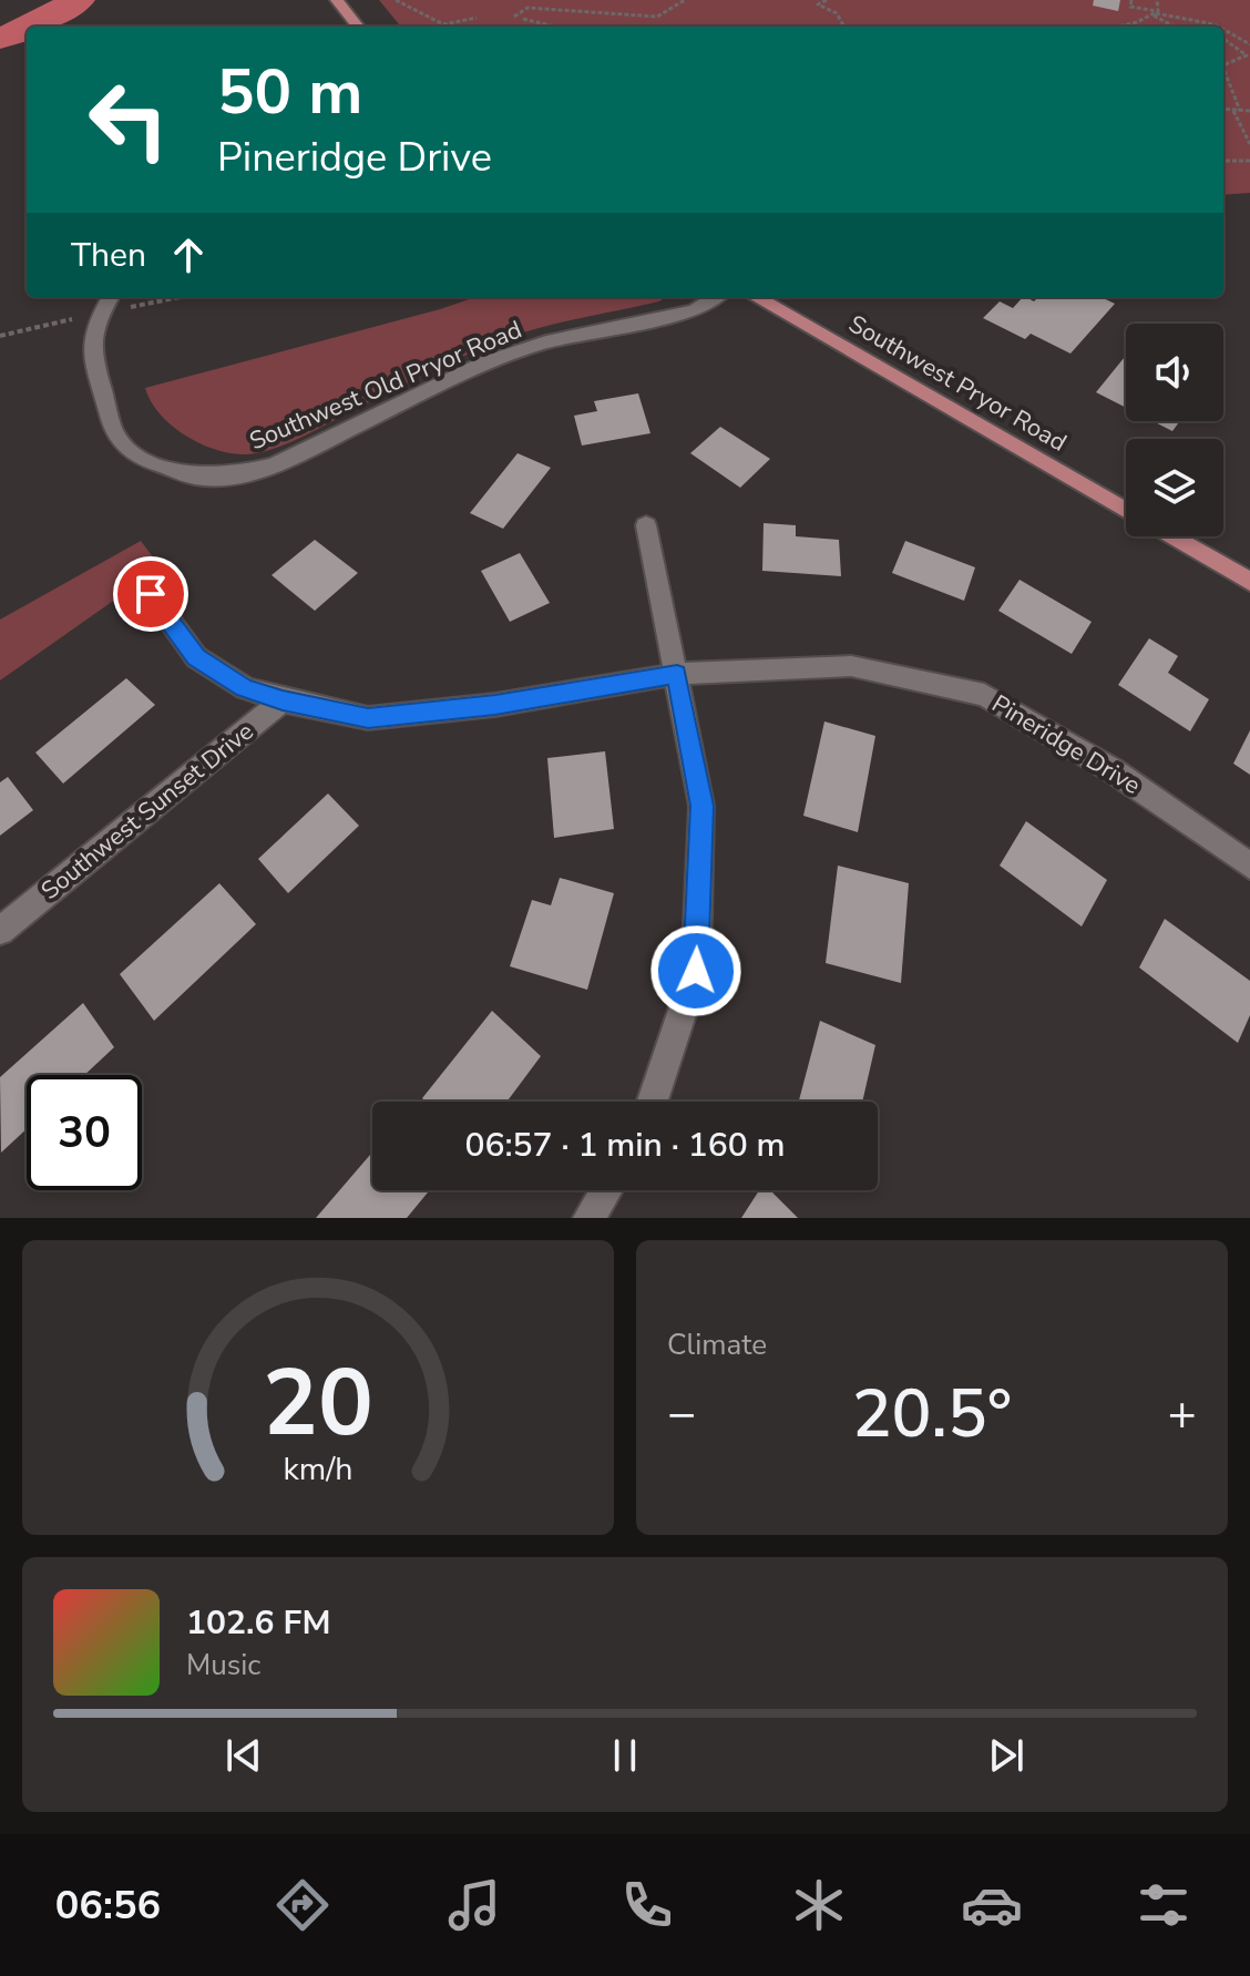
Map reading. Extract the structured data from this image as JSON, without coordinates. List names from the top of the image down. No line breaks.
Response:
{"streets":{"main road":["Southwest Pryor Road"],"street":["Southwest Old Pryor Road","Pineridge Drive","Southwest Sunset Drive"]},"crossings":[["Pineridge Drive","Southwest Sunset Drive"]],"page":{"turn":["50 m","Pineridge Drive"],"then":"Then","limit":"30","trip":"06:57 · 1 min · 160 m","tile":"Climate","heat":["−","20.5°","+"],"song":["102.6 FM","Music"],"tabs":"06:56","gauge":["20","km/h"]}}
